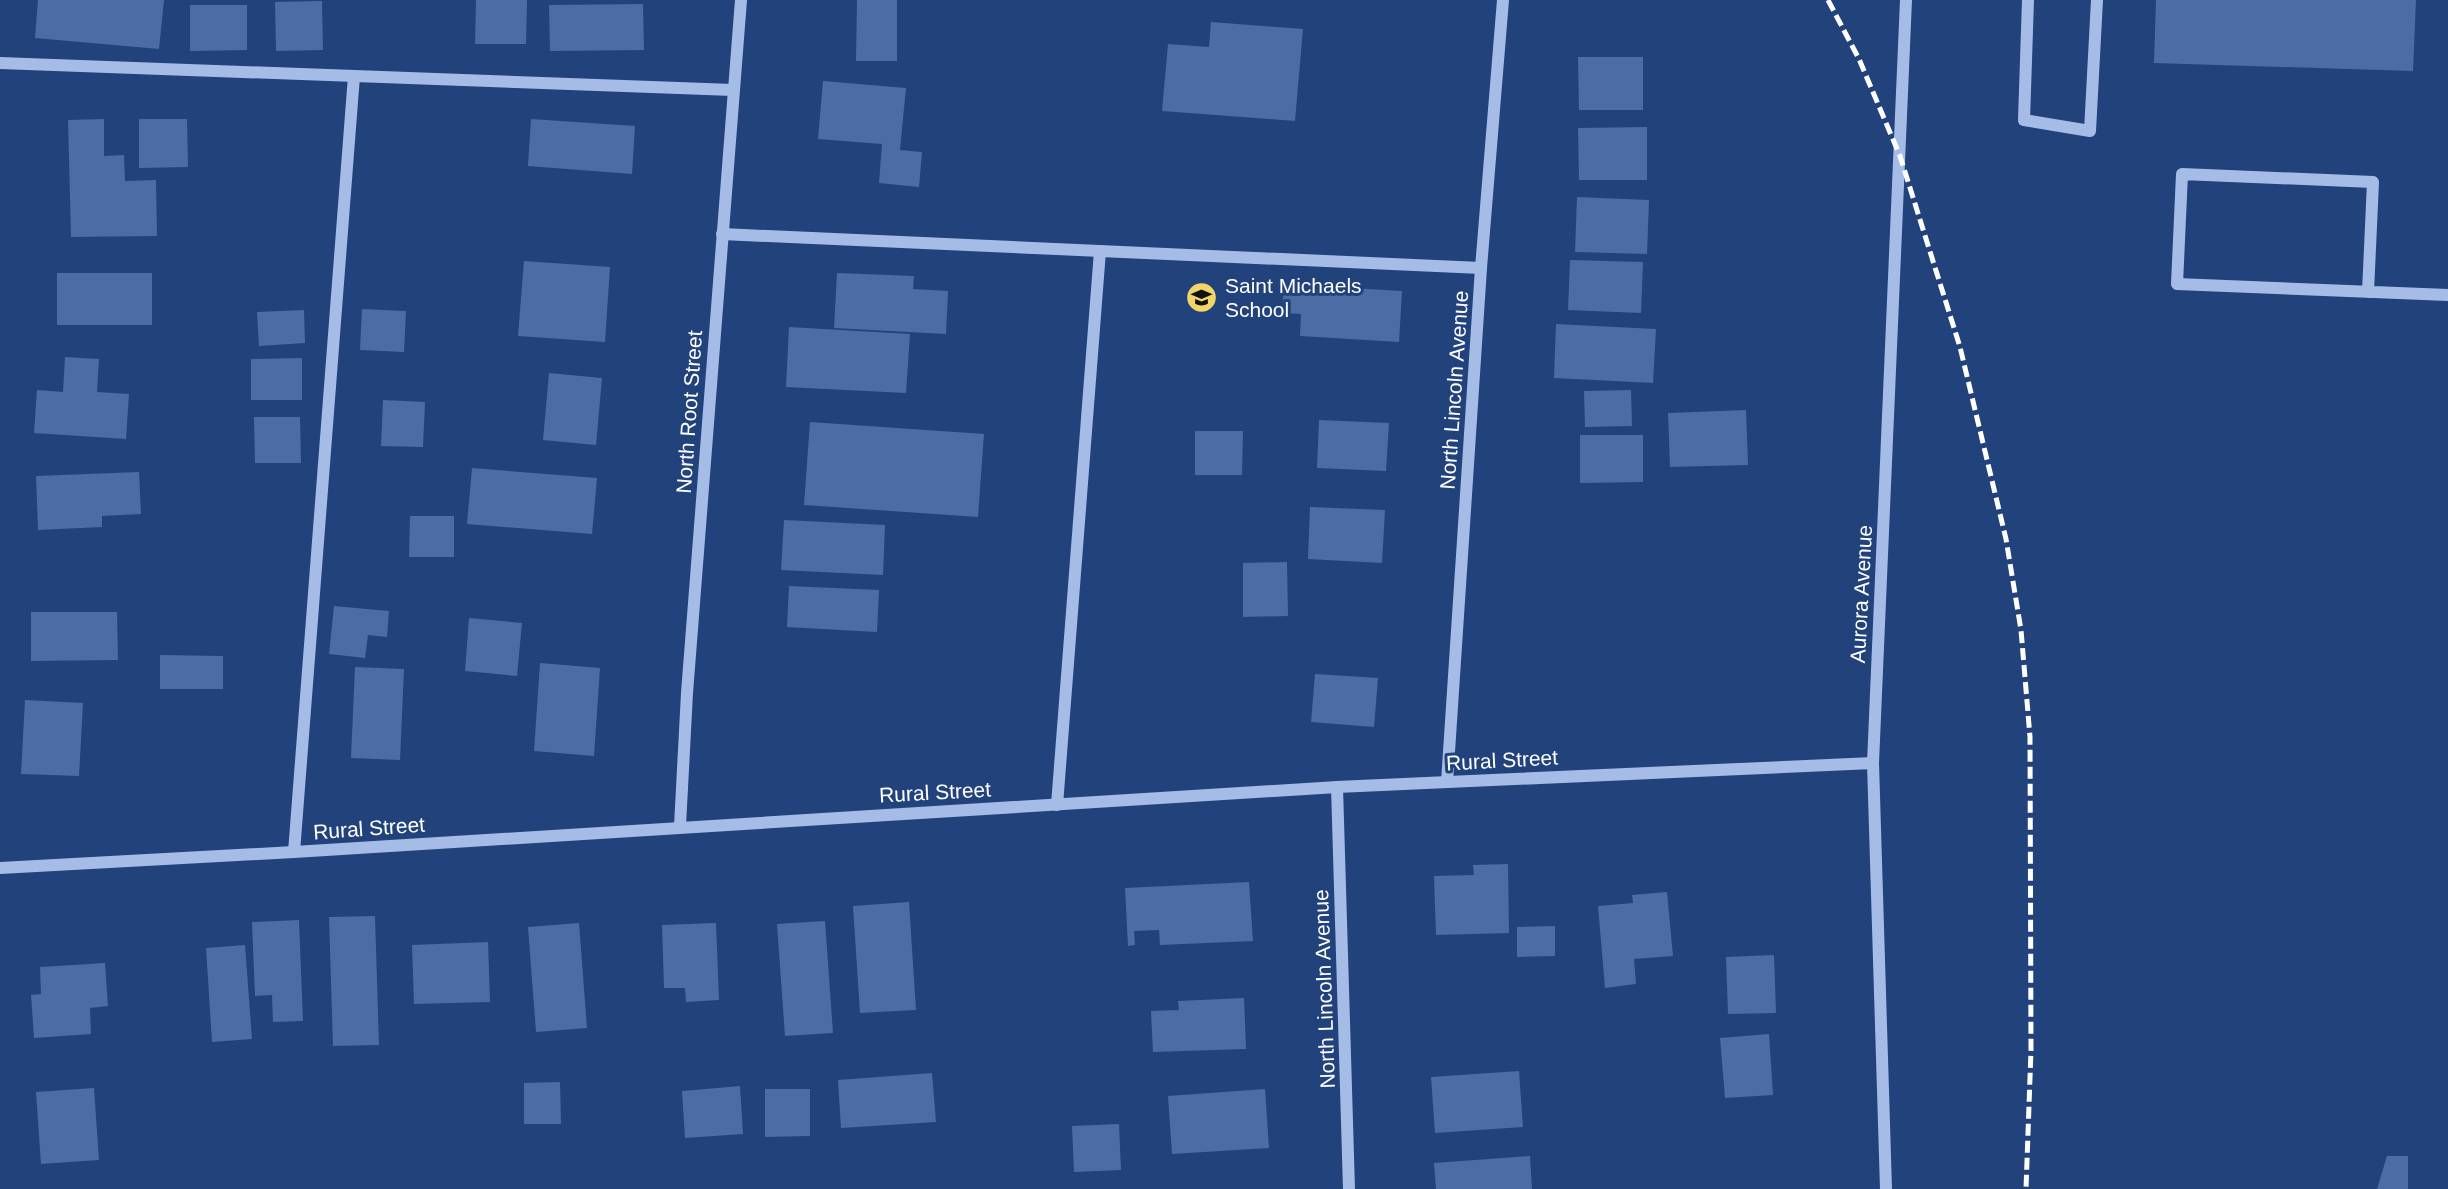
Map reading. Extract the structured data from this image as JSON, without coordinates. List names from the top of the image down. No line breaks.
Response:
{"streets":{"street":["North Lincoln Avenue","North Root Street","Aurora Avenue","Rural Street"]},"crossings":[["North Lincoln Avenue","Rural Street"],["North Root Street","Rural Street"],["Aurora Avenue","Rural Street"]],"places":{"school or university":["Saint Michaels School"]}}
